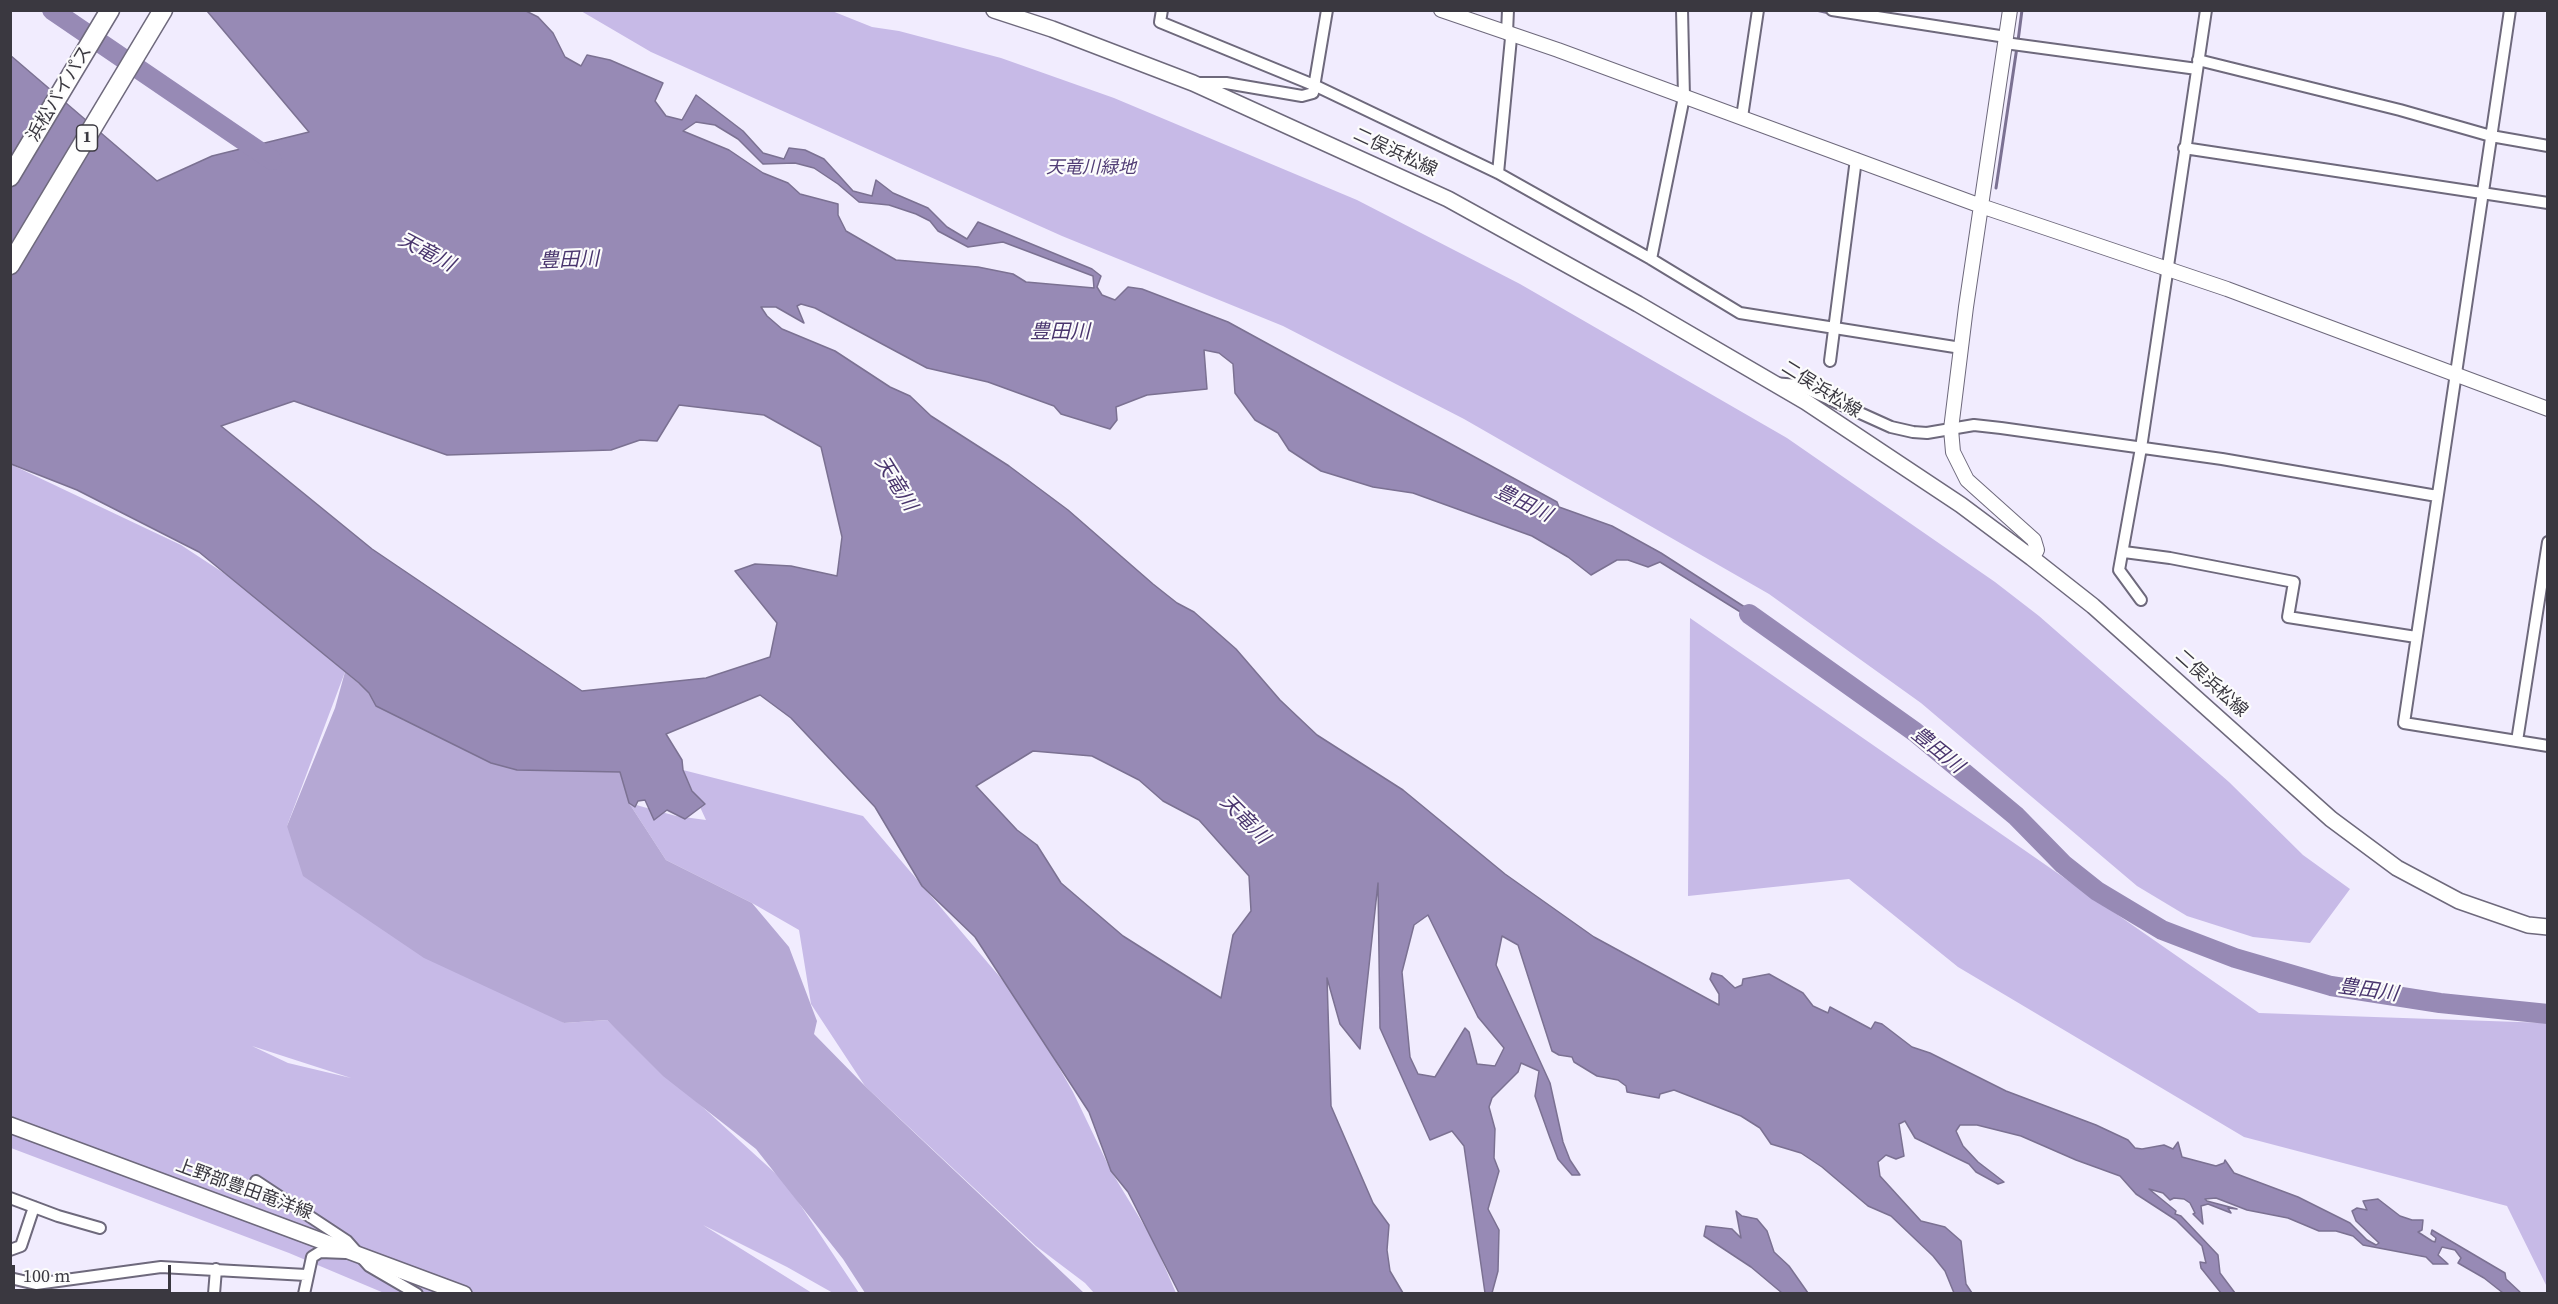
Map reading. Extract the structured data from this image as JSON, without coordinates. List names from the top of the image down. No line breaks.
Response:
{"streets":{"highway":["浜松バイパス","1"],"main road":["二俣浜松線","上野部豊田竜洋線"]},"water":["天竜川","豊田川"],"parks":["天竜川緑地"],"scale_bar":"100 m"}
